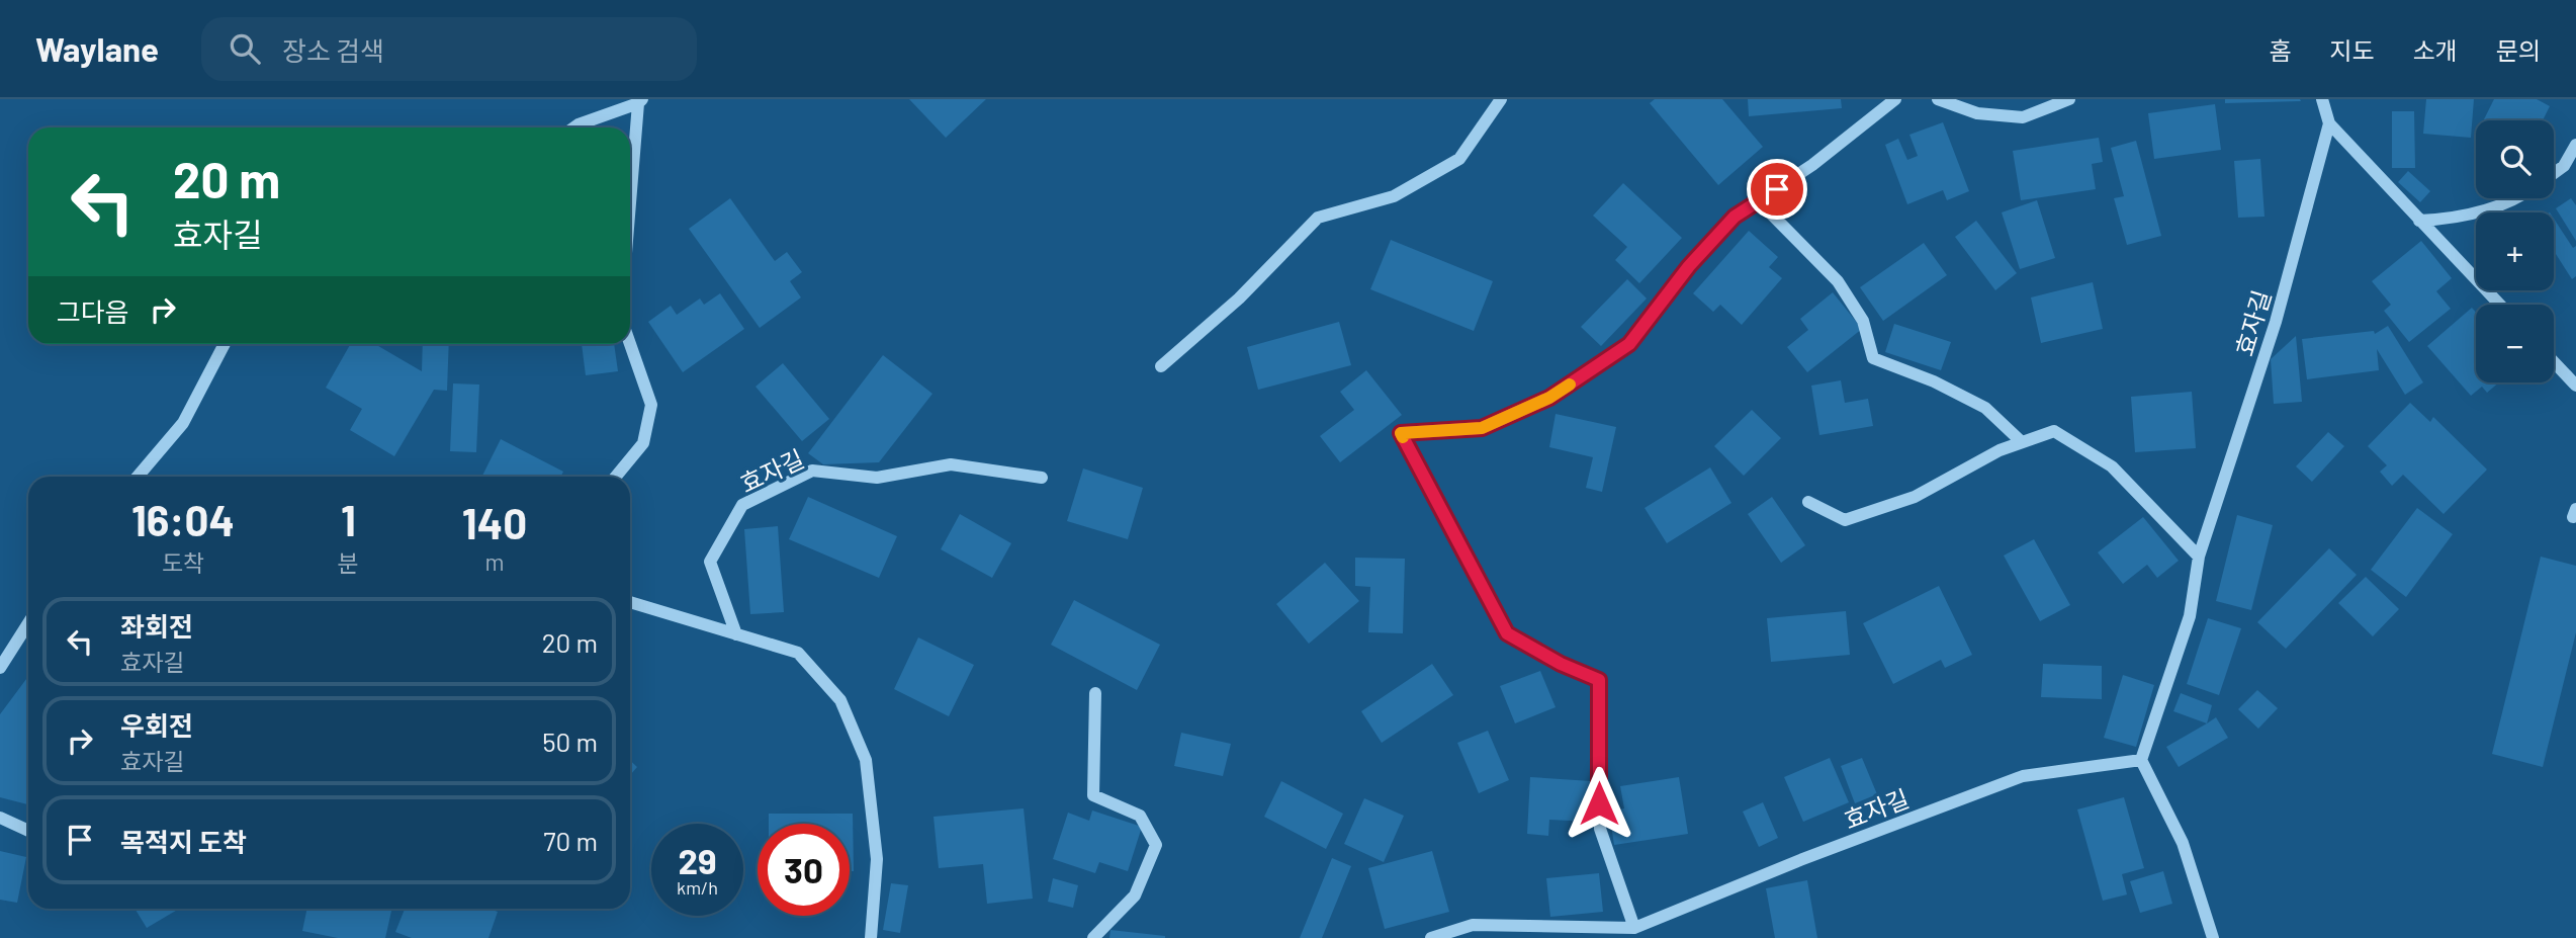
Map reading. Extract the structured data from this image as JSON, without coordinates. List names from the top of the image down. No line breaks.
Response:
{"streets":{"street":["효자길"]},"page":{"header":"Waylane","search":"장소 검색","nav":["홈","지도","소개","문의"],"map_buttons":["+","−"],"turn":["20 m","효자길"],"then":"그다음","eta":["16:04","도착","1","분","140","m"],"list":[{"name":"좌회전","note":"효자길","value":"20 m"},{"name":"우회전","note":"효자길","value":"50 m"},{"name":"목적지 도착","value":"70 m"}],"speed":"29 km/h","limit":"30"}}
